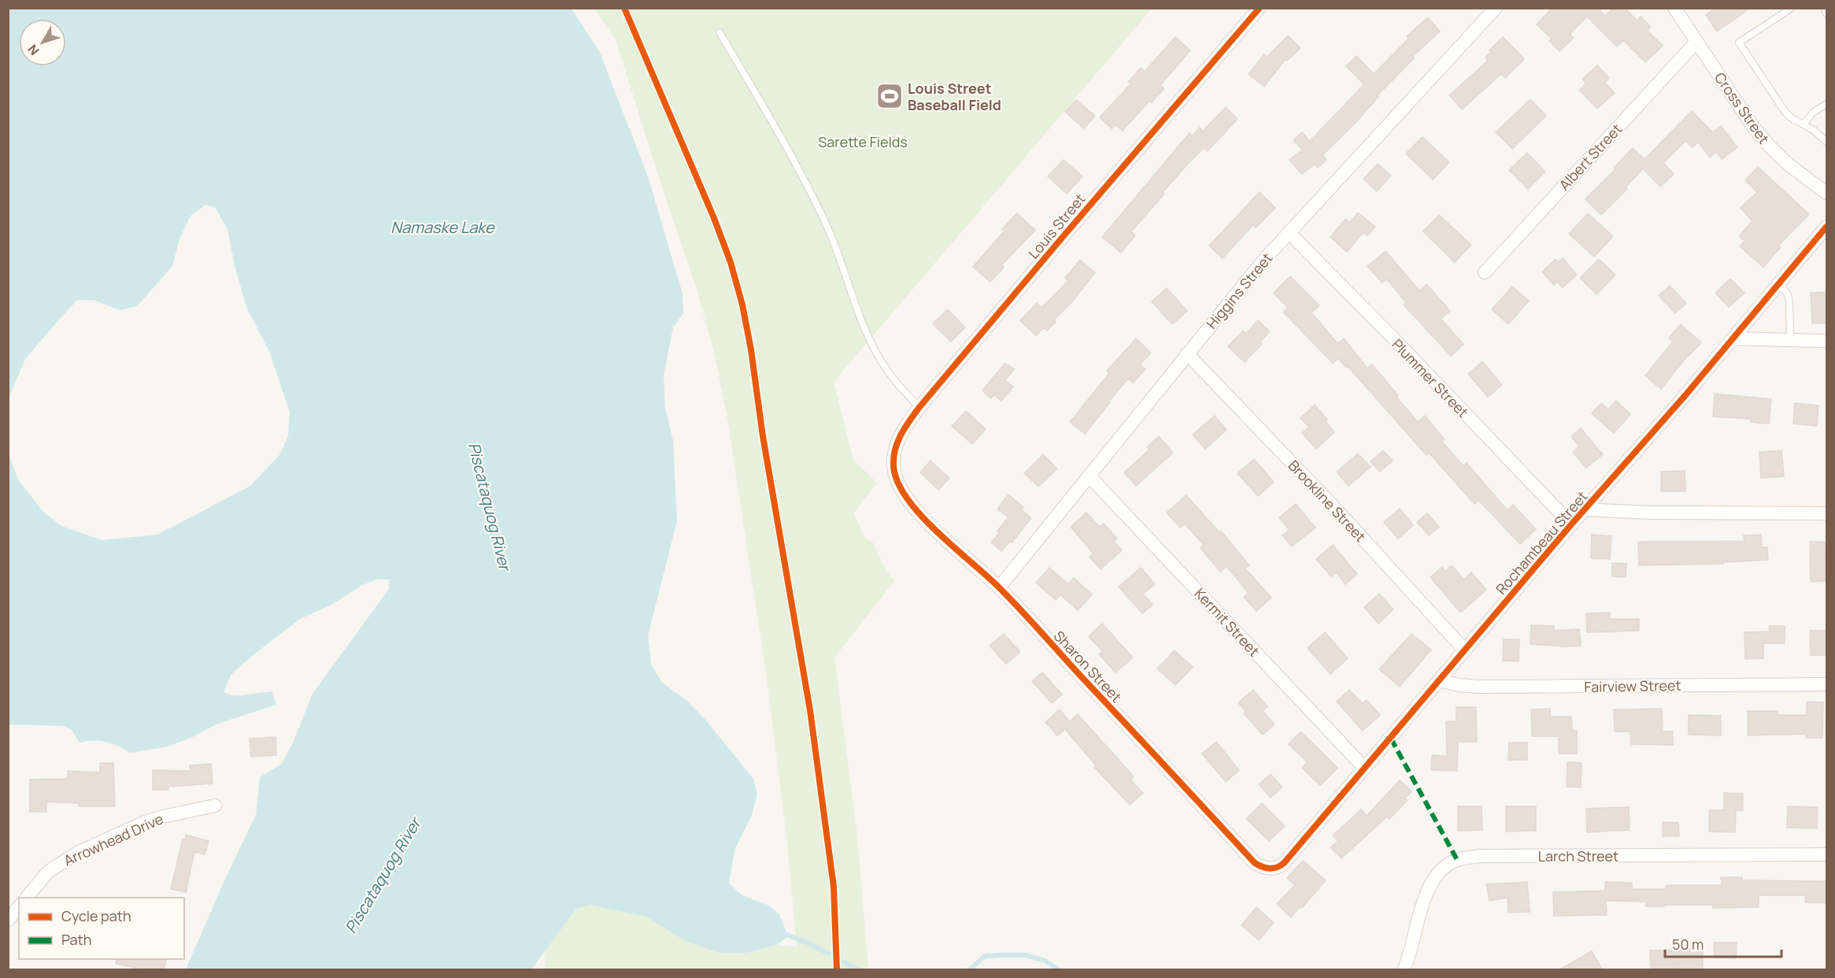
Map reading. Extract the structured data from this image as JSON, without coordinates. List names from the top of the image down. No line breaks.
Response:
{"streets":{"street":["Cross Street","Albert Street","Louis Street","Higgins Street","Plummer Street","Brookline Street","Rochambeau Street","Kermit Street","Sharon Street","Fairview Street","Arrowhead Drive","Larch Street"]},"crossings":[["Cross Street","Albert Street"],["Louis Street","Sharon Street"],["Higgins Street","Plummer Street"],["Higgins Street","Brookline Street"],["Higgins Street","Kermit Street"],["Higgins Street","Sharon Street"],["Plummer Street","Rochambeau Street"],["Brookline Street","Rochambeau Street"],["Rochambeau Street","Kermit Street"],["Rochambeau Street","Sharon Street"],["Rochambeau Street","Fairview Street"]],"water":["Namaske Lake","Piscataquog River"],"parks":["Sarette Fields"],"places":{"sports":["Louis Street Baseball Field"]},"legend":["Cycle path","Path"],"scale_bar":"50 m","north":"bottom left"}
